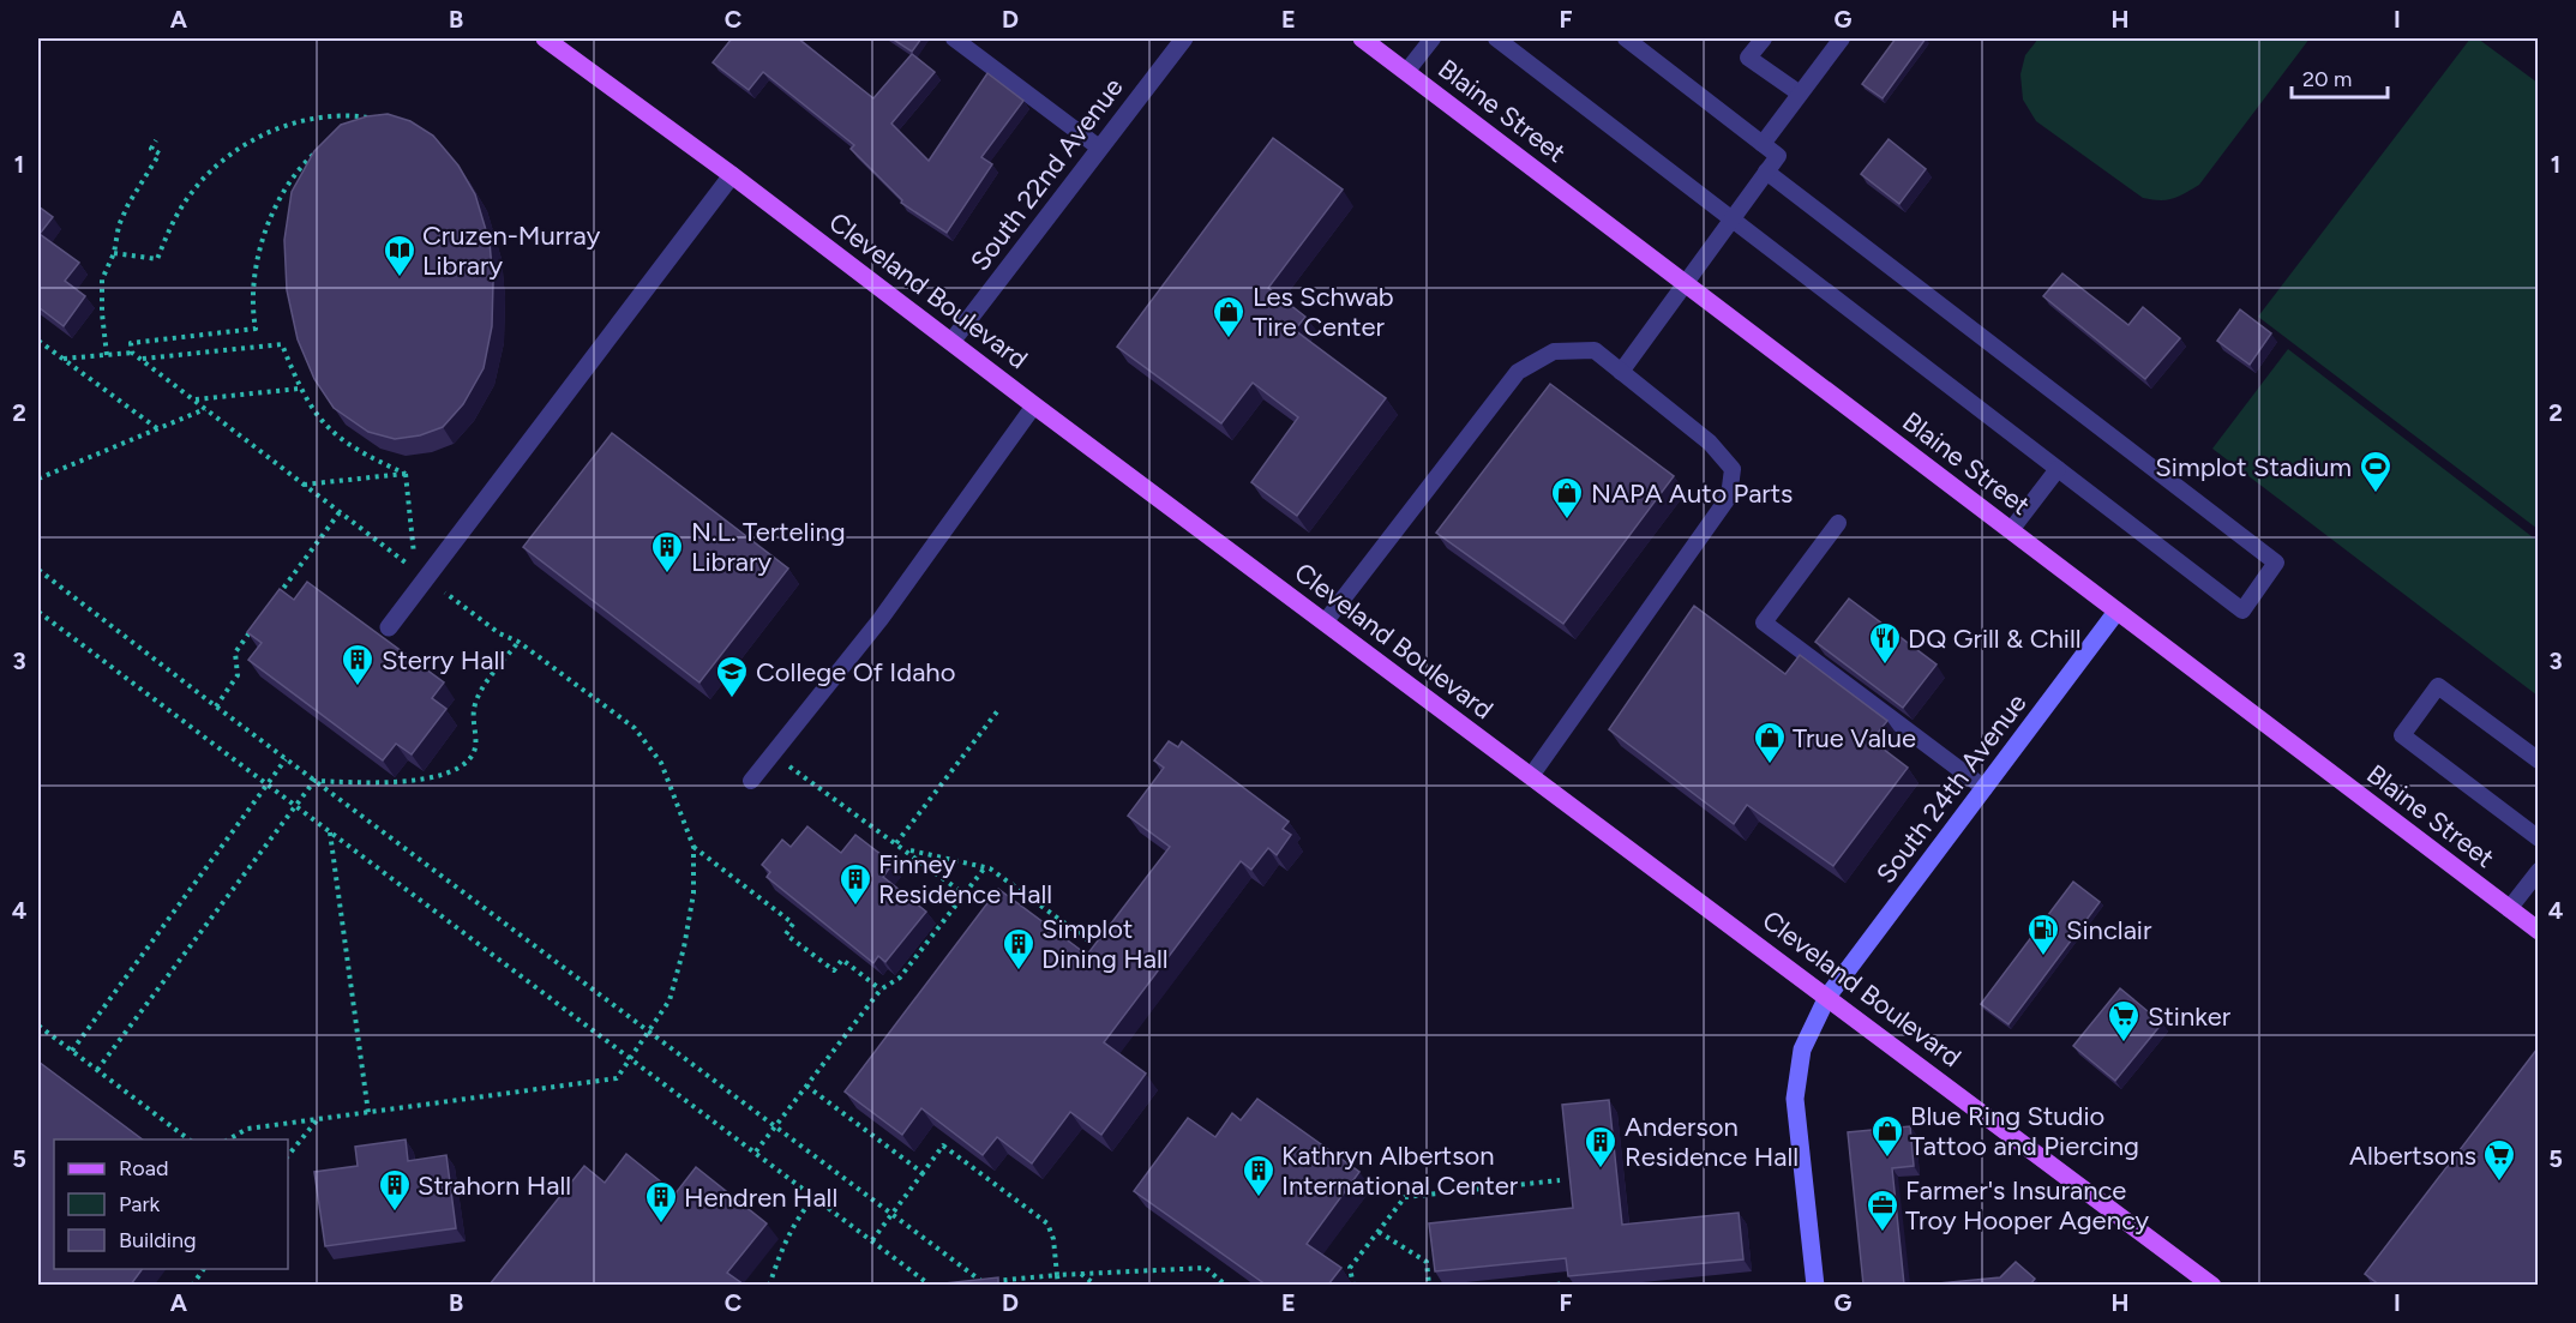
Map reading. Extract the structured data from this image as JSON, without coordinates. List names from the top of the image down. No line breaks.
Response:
{"streets":{"main road":["Blaine Street","Cleveland Boulevard","South 24th Avenue"],"street":["South 22nd Avenue"]},"crossings":[["Blaine Street","South 24th Avenue"],["South 22nd Avenue","Cleveland Boulevard"],["Cleveland Boulevard","South 24th Avenue"]],"places":{"library":["Cruzen-Murray Library"],"shop":["Les Schwab Tire Center","NAPA Auto Parts","True Value","Blue Ring Studio Tattoo and Piercing"],"sports":["Simplot Stadium"],"building":["N.L. Terteling Library","Sterry Hall","Finney Residence Hall","Simplot Dining Hall","Anderson Residence Hall","Kathryn Albertson International Center","Strahorn Hall","Hendren Hall"],"restaurant":["DQ Grill & Chill"],"school or university":["College Of Idaho"],"fuel station":["Sinclair"],"supermarket":["Stinker","Albertsons"],"office":["Farmer's Insurance Troy Hooper Agency"]},"legend":["Road","Park","Building"],"scale_bar":"20 m","grid":{"columns":["A","B","C","D","E","F","G","H","I"],"rows":["1","2","3","4","5"]}}
